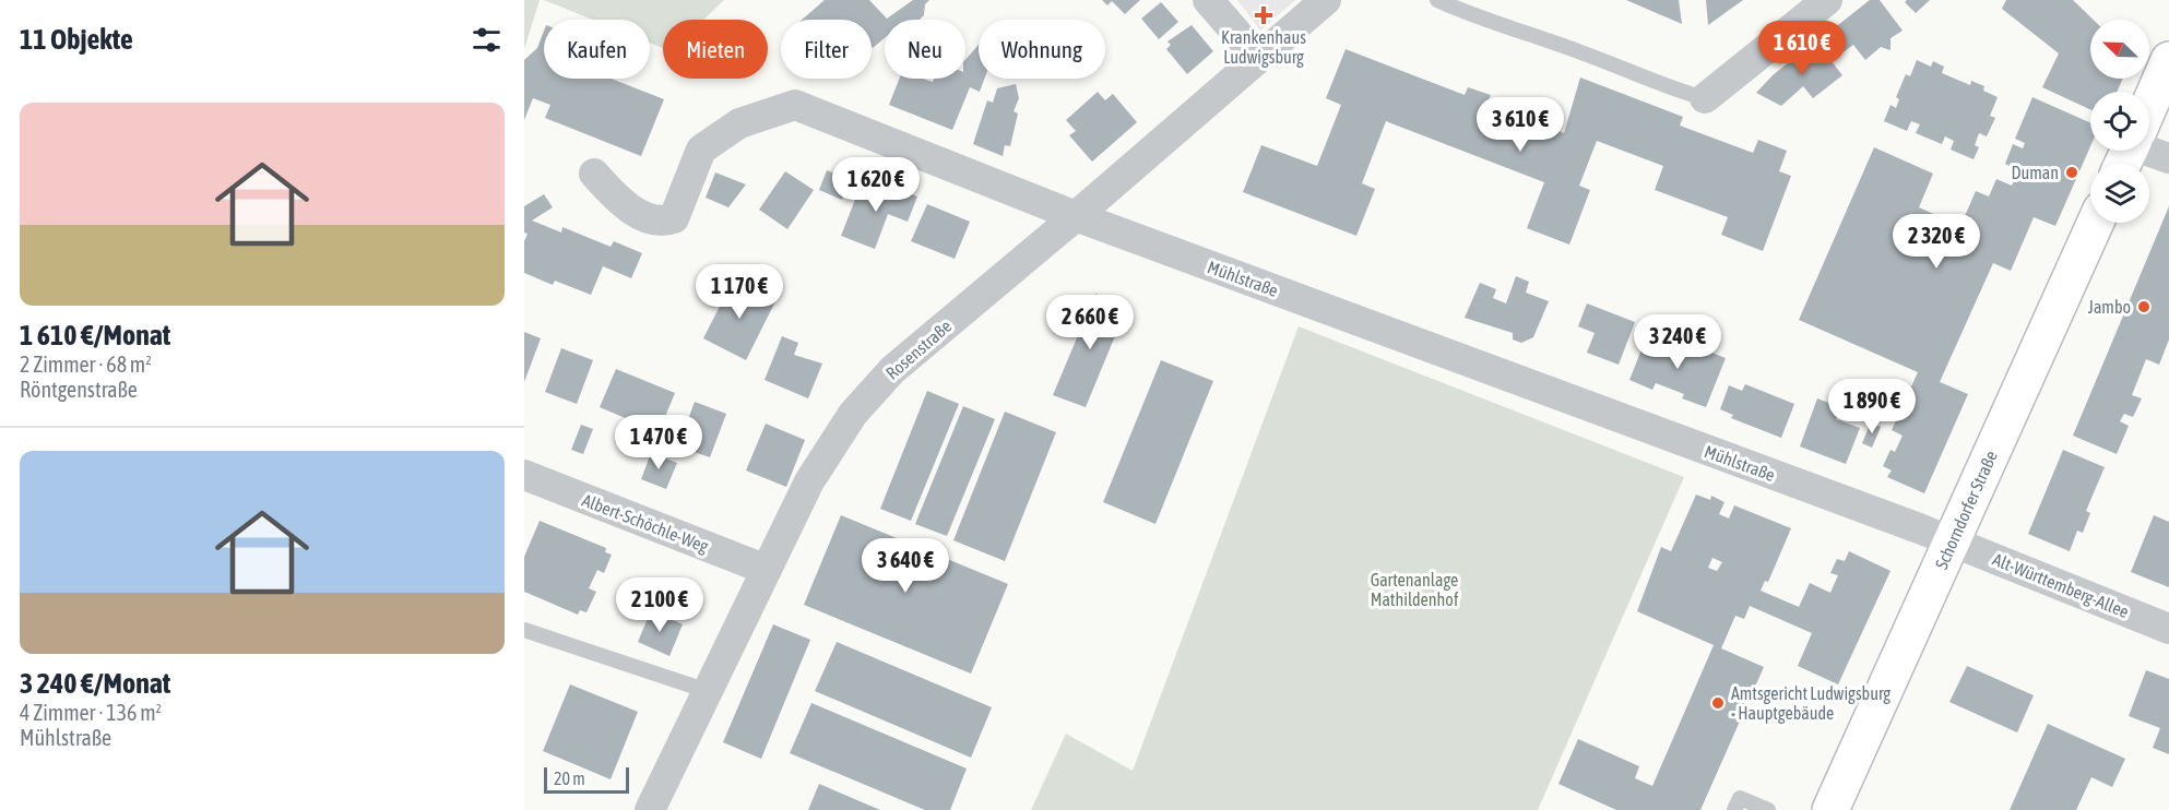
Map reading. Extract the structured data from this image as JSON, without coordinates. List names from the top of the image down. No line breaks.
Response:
{"streets":{"main road":["Schorndorfer Straße"],"street":["Mühlstraße","Rosenstraße","Albert-Schöchle-Weg","Alt-Württemberg-Allee"]},"crossings":[["Mühlstraße","Rosenstraße"],["Mühlstraße","Schorndorfer Straße"],["Mühlstraße","Alt-Württemberg-Allee"],["Rosenstraße","Albert-Schöchle-Weg"],["Schorndorfer Straße","Alt-Württemberg-Allee"]],"parks":["Gartenanlage Mathildenhof"],"places":{"health":["Krankenhaus Ludwigsburg"],"other":["Duman","Jambo","Amtsgericht Ludwigsburg - Hauptgebäude"]},"scale_bar":"20 m","north":"top left","page":{"heading":"11 Objekte","chip":["Kaufen","Mieten","Filter","Neu","Wohnung"],"price":["1 610 €","3 610 €","1 620 €","2 320 €","1 170 €","2 660 €","3 240 €","1 890 €","1 470 €","3 640 €","2 100 €"],"list":[{"name":"1 610 €/Monat","note":"2 Zimmer · 68 m² · Röntgenstraße"},{"name":"3 240 €/Monat","note":"4 Zimmer · 136 m² · Mühlstraße"}],"scale":"20 m"}}
